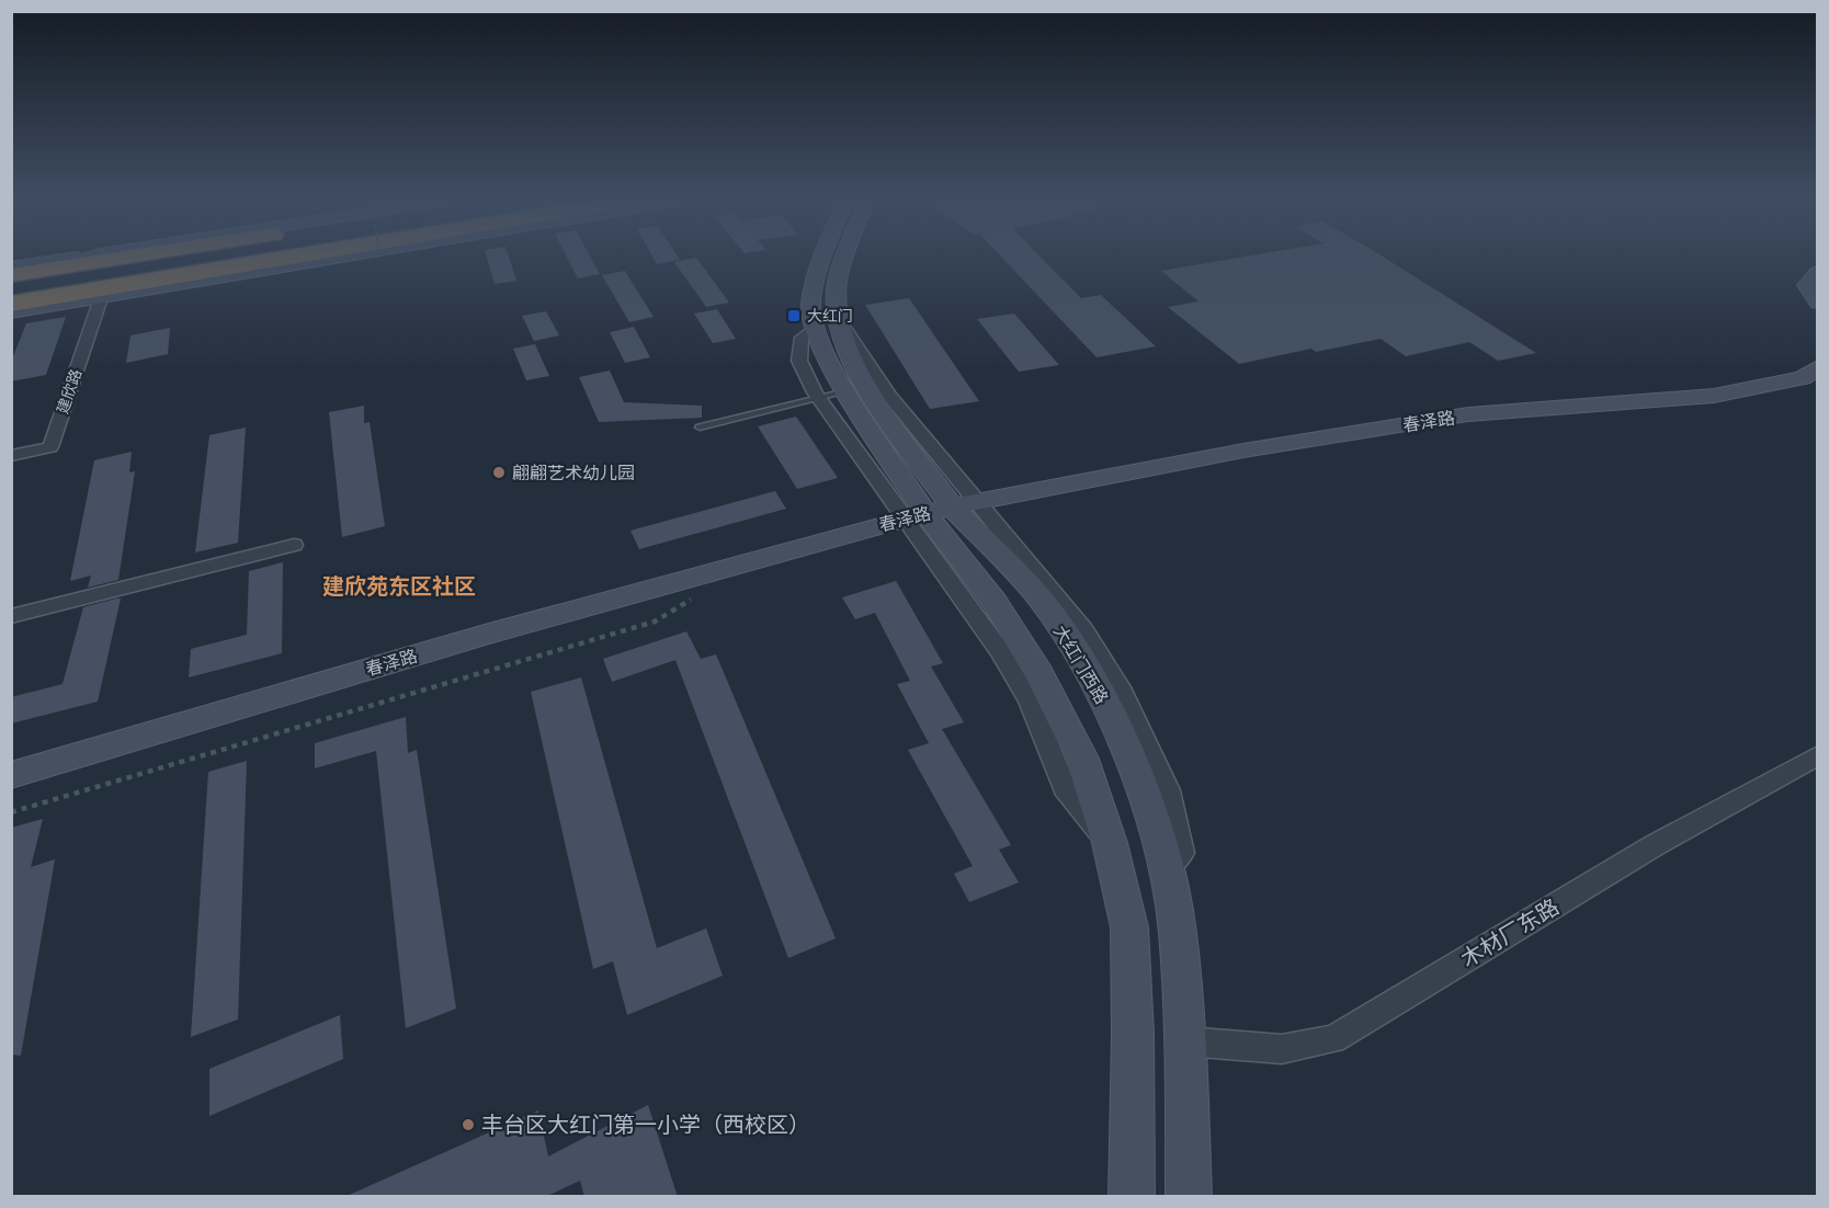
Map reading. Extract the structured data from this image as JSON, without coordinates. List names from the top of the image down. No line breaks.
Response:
{"streets":{"street":["建欣路","春泽路","大红门西路","木材厂东路"]},"crossings":[["春泽路","大红门西路"],["大红门西路","木材厂东路"]],"districts":["建欣苑东区社区"],"places":{"transit":["大红门"],"other":["翩翩艺术幼儿园","丰台区大红门第一小学（西校区）"]}}
